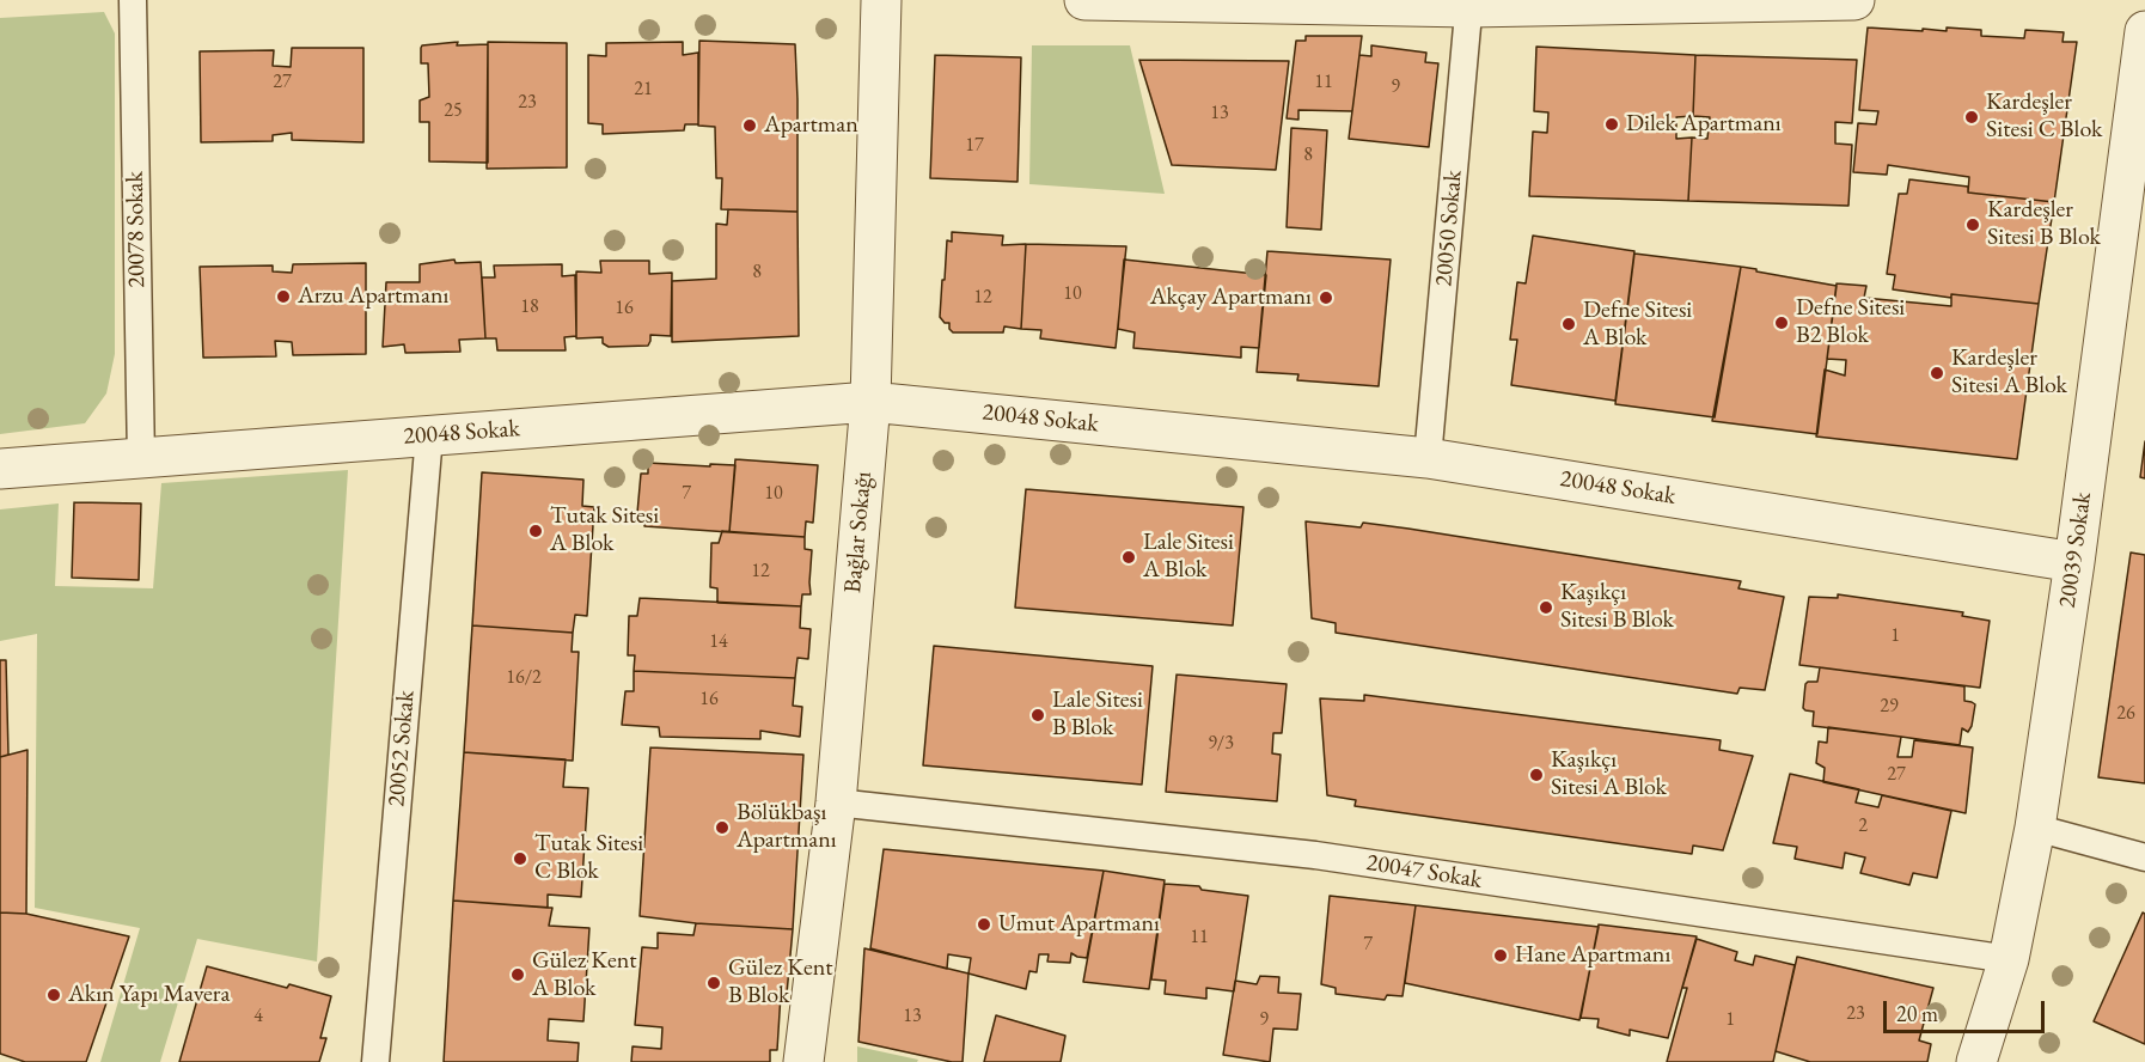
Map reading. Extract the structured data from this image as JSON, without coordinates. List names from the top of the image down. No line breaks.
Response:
{"streets":{"street":["20048 Sokak","Bağlar Sokağı","20039 Sokak"],"lane":["20050 Sokak","20078 Sokak","20052 Sokak","20047 Sokak"]},"crossings":[["20050 Sokak","20048 Sokak"],["20078 Sokak","20048 Sokak"],["20048 Sokak","Bağlar Sokağı"],["20048 Sokak","20039 Sokak"],["20048 Sokak","20052 Sokak"],["Bağlar Sokağı","20047 Sokak"],["20039 Sokak","20047 Sokak"]],"places":["Kardeşler Sitesi C Blok","Dilek Apartmanı","Apartman","Kardeşler Sitesi B Blok","Arzu Apartmanı","Akçay Apartmanı","Defne Sitesi B2 Blok","Defne Sitesi A Blok","Kardeşler Sitesi A Blok","Tutak Sitesi A Blok","Lale Sitesi A Blok","Kaşıkçı Sitesi B Blok","Lale Sitesi B Blok","Kaşıkçı Sitesi A Blok","Bölükbaşı Apartmanı","Tutak Sitesi C Blok","Umut Apartmanı","Hane Apartmanı","Gülez Kent A Blok","Gülez Kent B Blok","Akın Yapı Mavera"],"house_numbers":["27","11","9","21","23","25","13","17","8","8","10","12","18","16","7","10","12","1","14","16/2","16","29","26","9/3","27","2","11","7","23","4","13","9","1"],"scale_bar":"20 m"}
